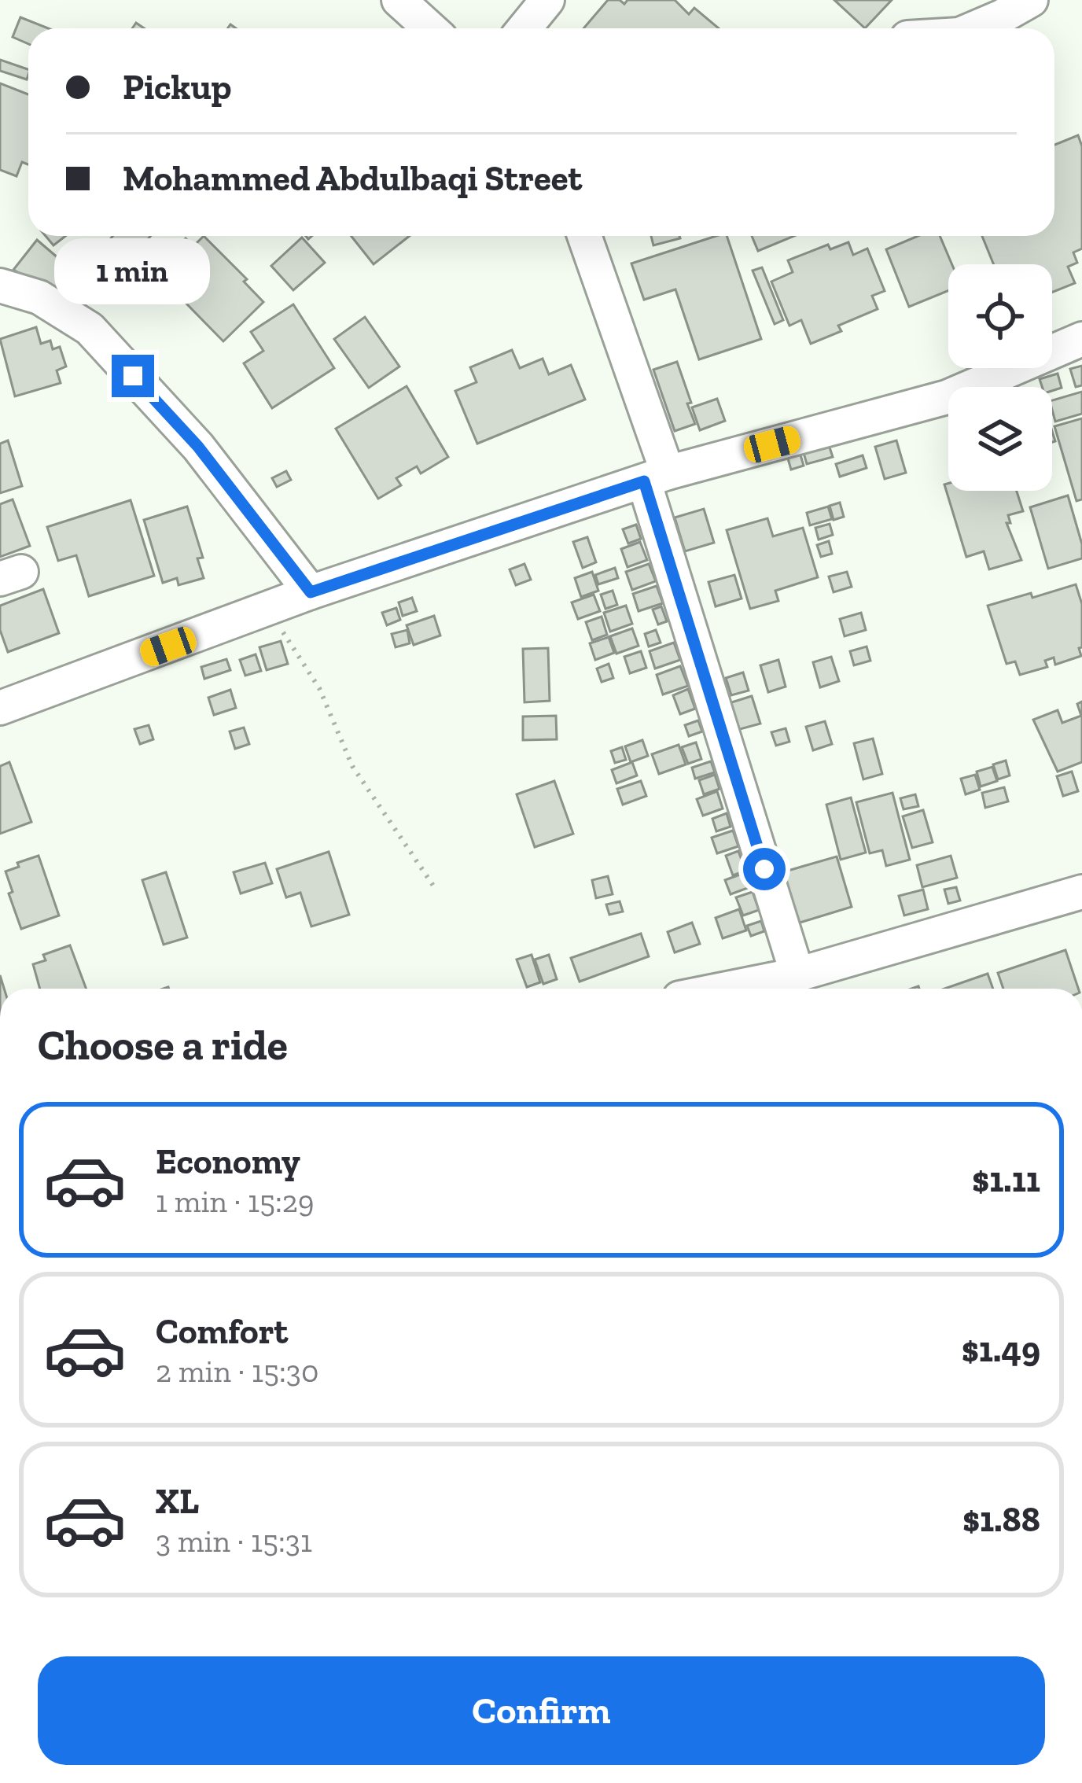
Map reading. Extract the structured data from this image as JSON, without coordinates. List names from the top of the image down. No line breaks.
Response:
{"page":{"banner":["Pickup","Mohammed Abdulbaqi Street"],"bubble":"1 min","heading":"Choose a ride","list":[{"name":"Economy","note":"1 min · 15:29","value":"$1.11"},{"name":"Comfort","note":"2 min · 15:30","value":"$1.49"},{"name":"XL","note":"3 min · 15:31","value":"$1.88"}],"buttons":"Confirm"}}
